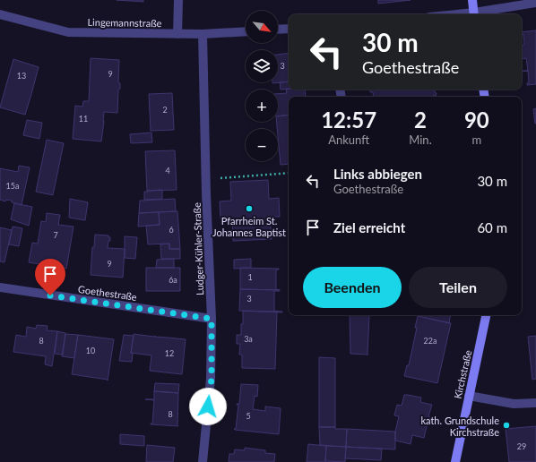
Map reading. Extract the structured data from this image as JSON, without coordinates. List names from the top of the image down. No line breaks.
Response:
{"streets":{"street":["Lingemannstraße","Ludger-Kühler-Straße","Goethestraße","Kirchstraße"]},"crossings":[["Lingemannstraße","Ludger-Kühler-Straße"],["Ludger-Kühler-Straße","Goethestraße"]],"places":["Pfarrheim St. Johannes Baptist","kath. Grundschule Kirchstraße"],"house_numbers":["3","9","13","2","11","4","15a","6","7","9","1","6a","3","3a","8","22a","10","12","8","5","29"],"north":"bottom right","page":{"map_buttons":["+","−"],"turn":["30 m","Goethestraße"],"eta":["12:57","Ankunft","2","Min.","90","m"],"list":[{"name":"Links abbiegen","note":"Goethestraße","value":"30 m"},{"name":"Ziel erreicht","value":"60 m"}],"buttons":["Beenden","Teilen"]}}
